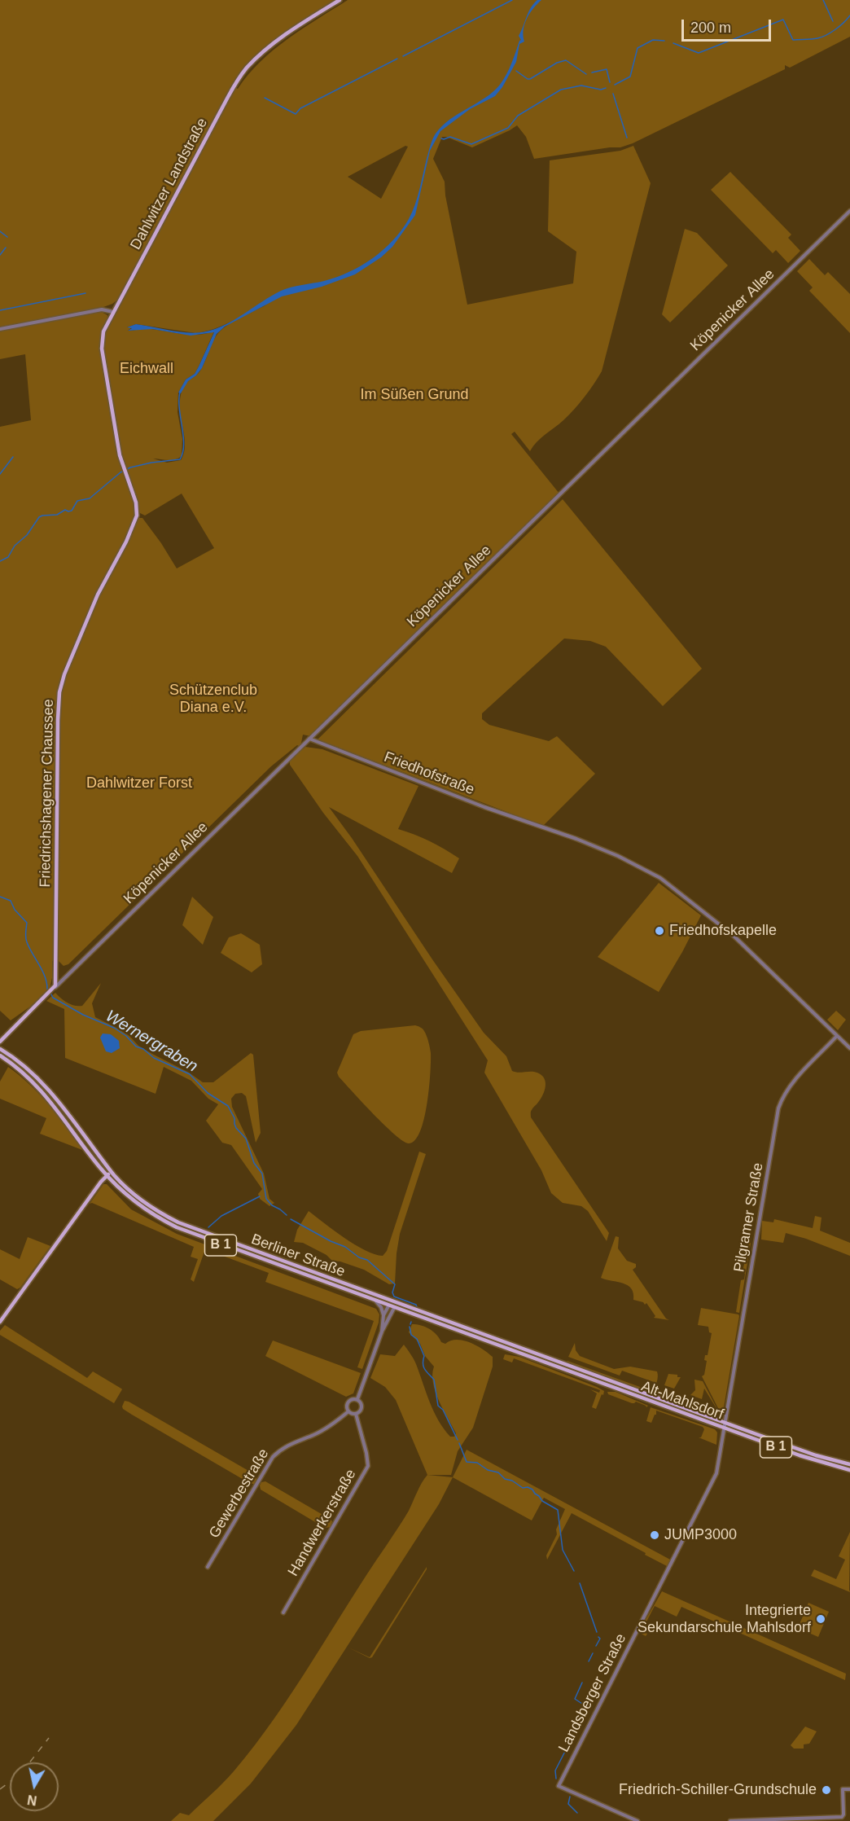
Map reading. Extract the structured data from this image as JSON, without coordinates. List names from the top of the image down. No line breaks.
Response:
{"streets":{"main road":["Dahlwitzer Landstraße","Friedrichshagener Chaussee","B 1","Berliner Straße","Alt-Mahlsdorf"],"street":["Köpenicker Allee","Friedhofstraße","Pilgramer Straße","Gewerbestraße","Handwerkerstraße","Landsberger Straße"]},"crossings":[["Dahlwitzer Landstraße","Friedrichshagener Chaussee"],["Köpenicker Allee","Friedhofstraße"],["Köpenicker Allee","Friedrichshagener Chaussee"],["Friedhofstraße","Pilgramer Straße"],["Pilgramer Straße","Alt-Mahlsdorf"],["Pilgramer Straße","Landsberger Straße"],["Berliner Straße","Alt-Mahlsdorf"],["Alt-Mahlsdorf","Landsberger Straße"],["Gewerbestraße","Handwerkerstraße"]],"water":["Wernergraben"],"parks":["Eichwall","Im Süßen Grund","Schützenclub Diana e.V.","Dahlwitzer Forst"],"places":["Friedhofskapelle","JUMP3000","Integrierte Sekundarschule Mahlsdorf","Friedrich-Schiller-Grundschule"],"scale_bar":"200 m","north":"bottom"}
